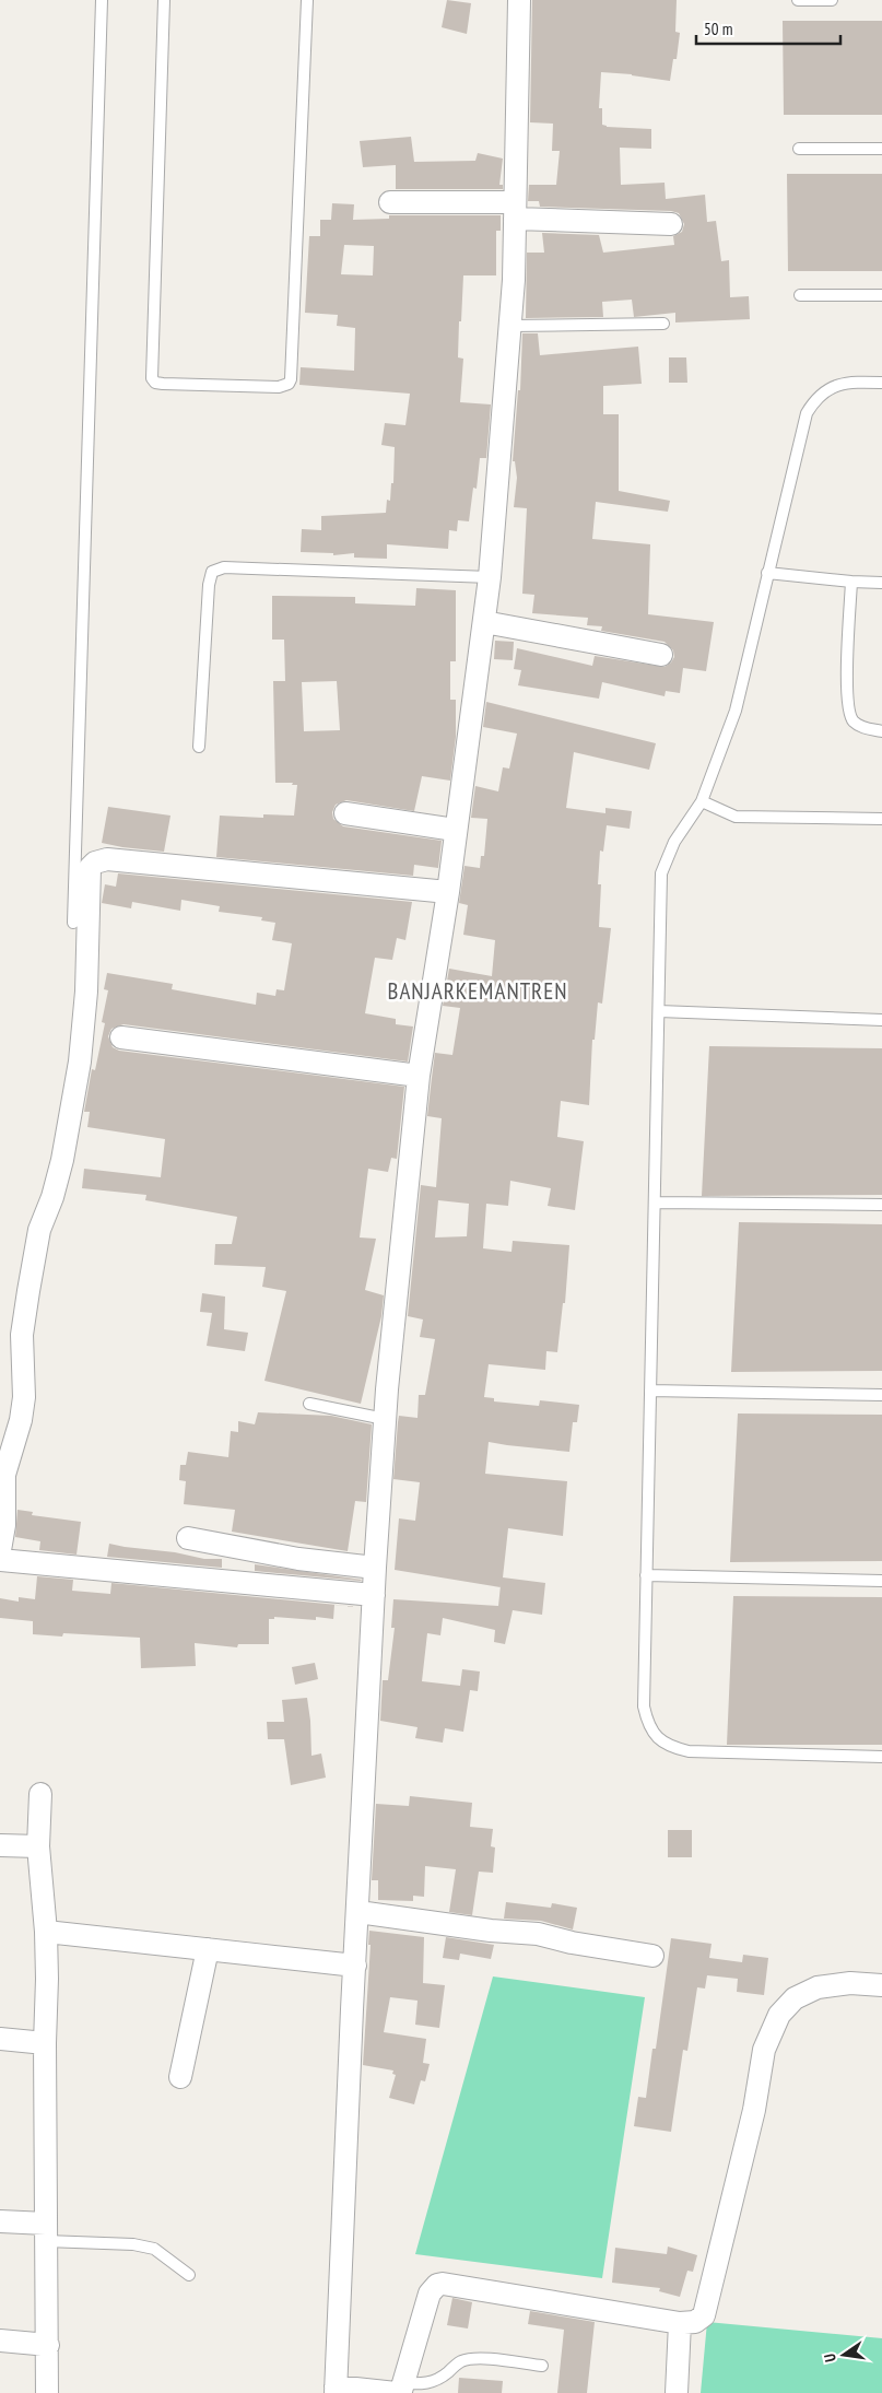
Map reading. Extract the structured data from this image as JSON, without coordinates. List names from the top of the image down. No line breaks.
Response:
{"districts":["BANJARKEMANTREN"],"scale_bar":"50 m","north":"left"}
